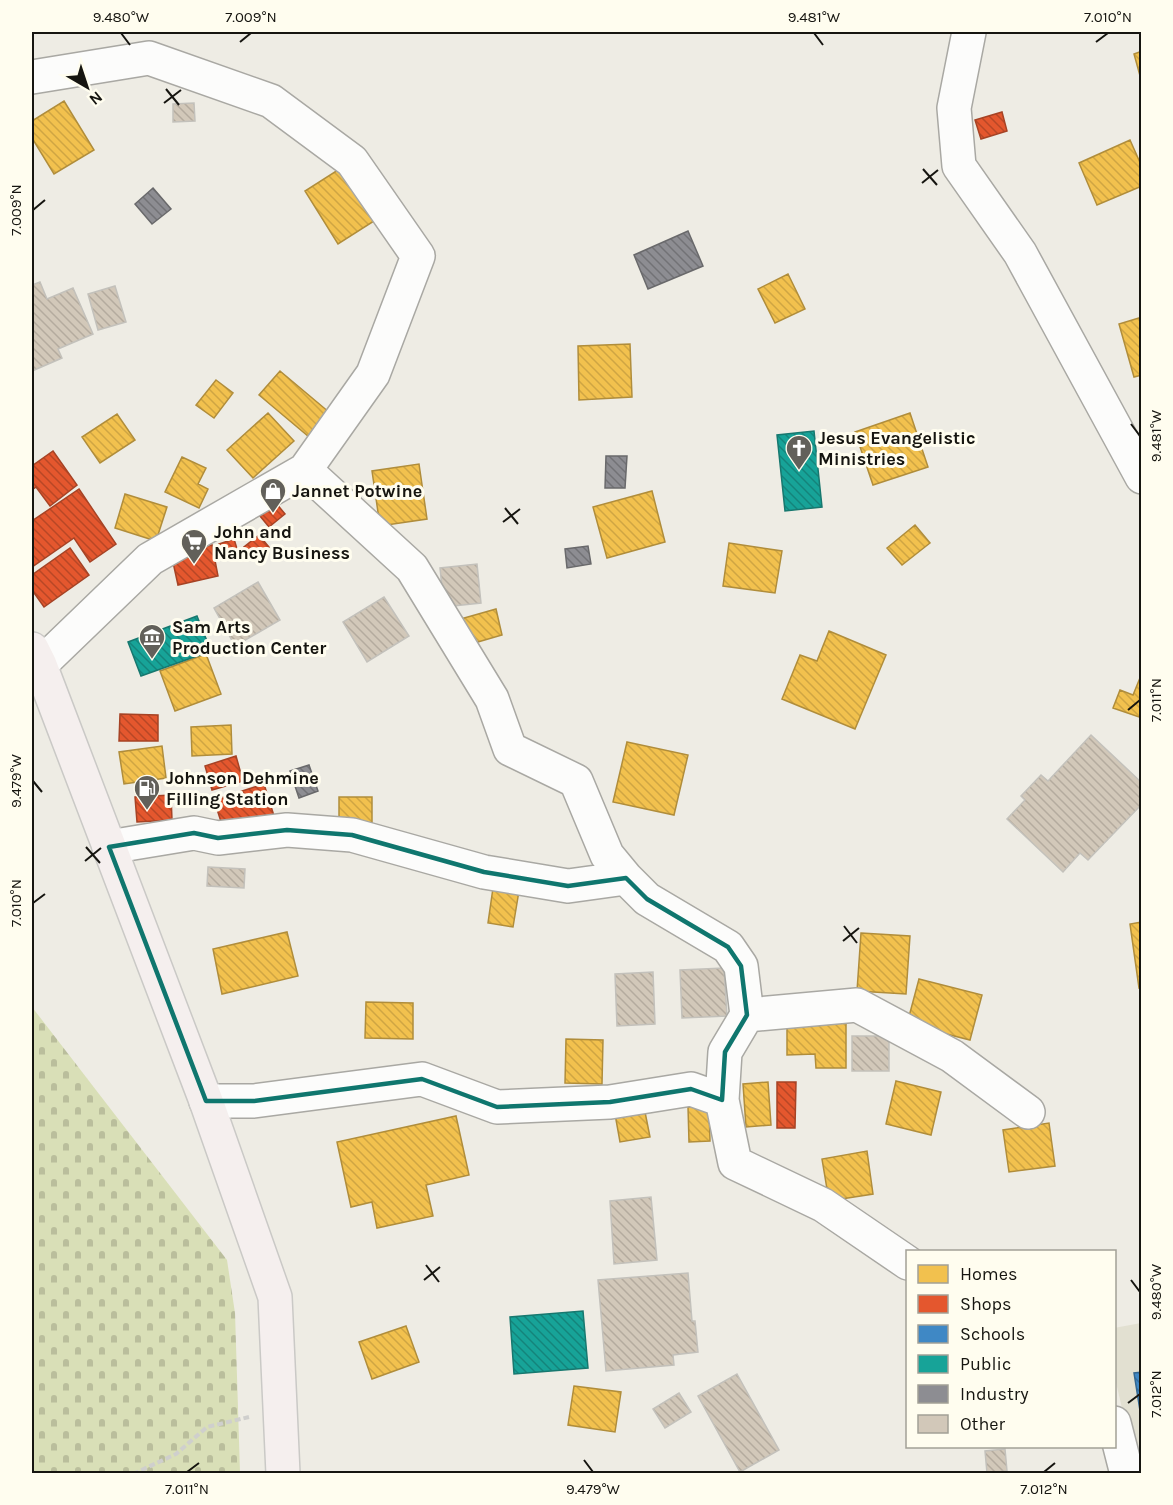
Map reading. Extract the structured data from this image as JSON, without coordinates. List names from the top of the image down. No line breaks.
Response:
{"places":{"church":["Jesus Evangelistic Ministries"],"shop":["Jannet Potwine"],"supermarket":["John and Nancy Business"],"museum":["Sam Arts Production Center"],"fuel station":["Johnson Dehmine Filling Station"]},"legend":["Homes","Shops","Schools","Public","Industry","Other"],"north":"bottom right","coordinates":["9.480°W","7.009°N","9.481°W","7.010°N","7.011°N","9.479°W","7.012°N"]}
